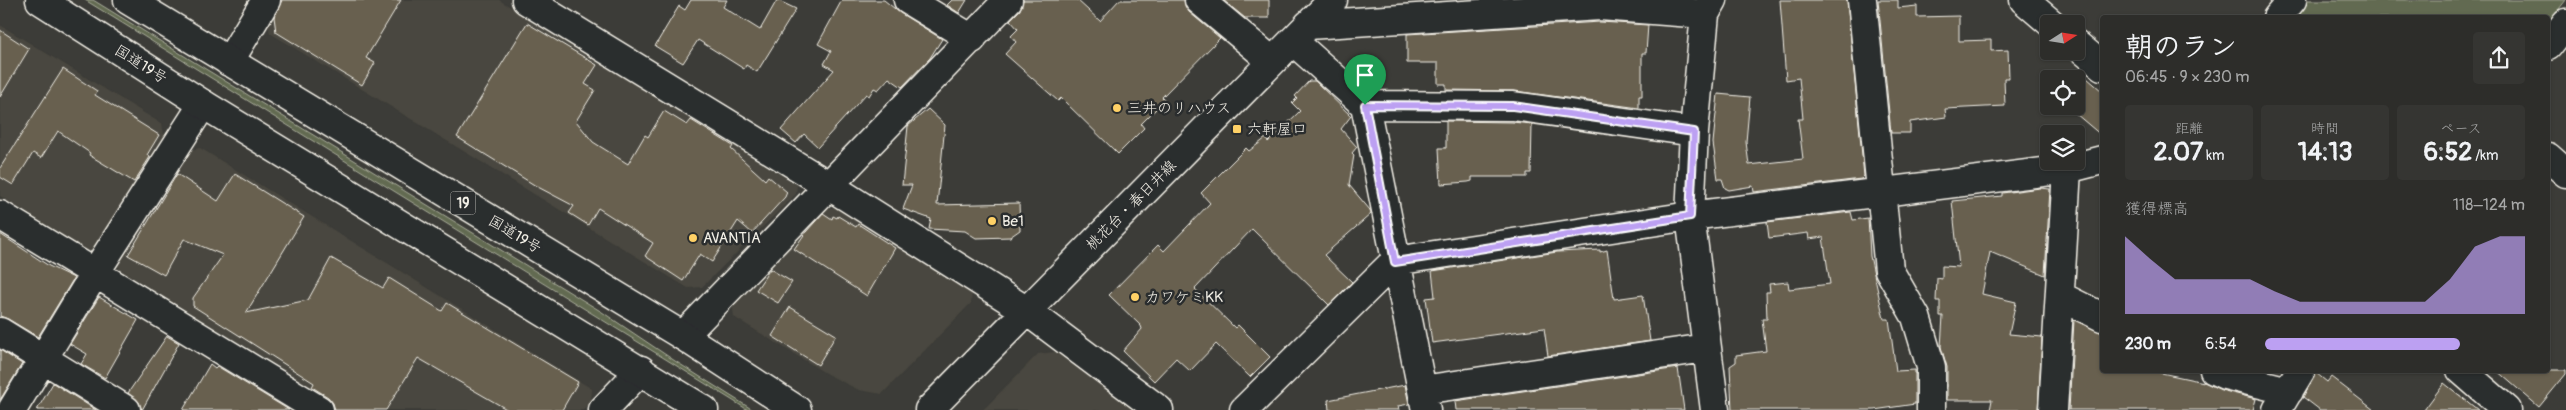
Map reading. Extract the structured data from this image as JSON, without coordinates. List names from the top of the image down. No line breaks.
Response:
{"streets":{"main road":["国道19号","19","桃花台・春日井線"]},"places":{"other":["三井のリハウス","Be1","AVANTIA","カワケミKK"],"transit":["六軒屋口"]},"north":"right","page":{"heading":["朝のラン","06:45 · 9 × 230 m"],"stats":[["距離","2.07 km"],["時間","14:13"],["ペース","6:52 /km"]],"chart":["獲得標高","118–124 m"],"list":[{"name":"230 m","note":"6:54"}]}}
